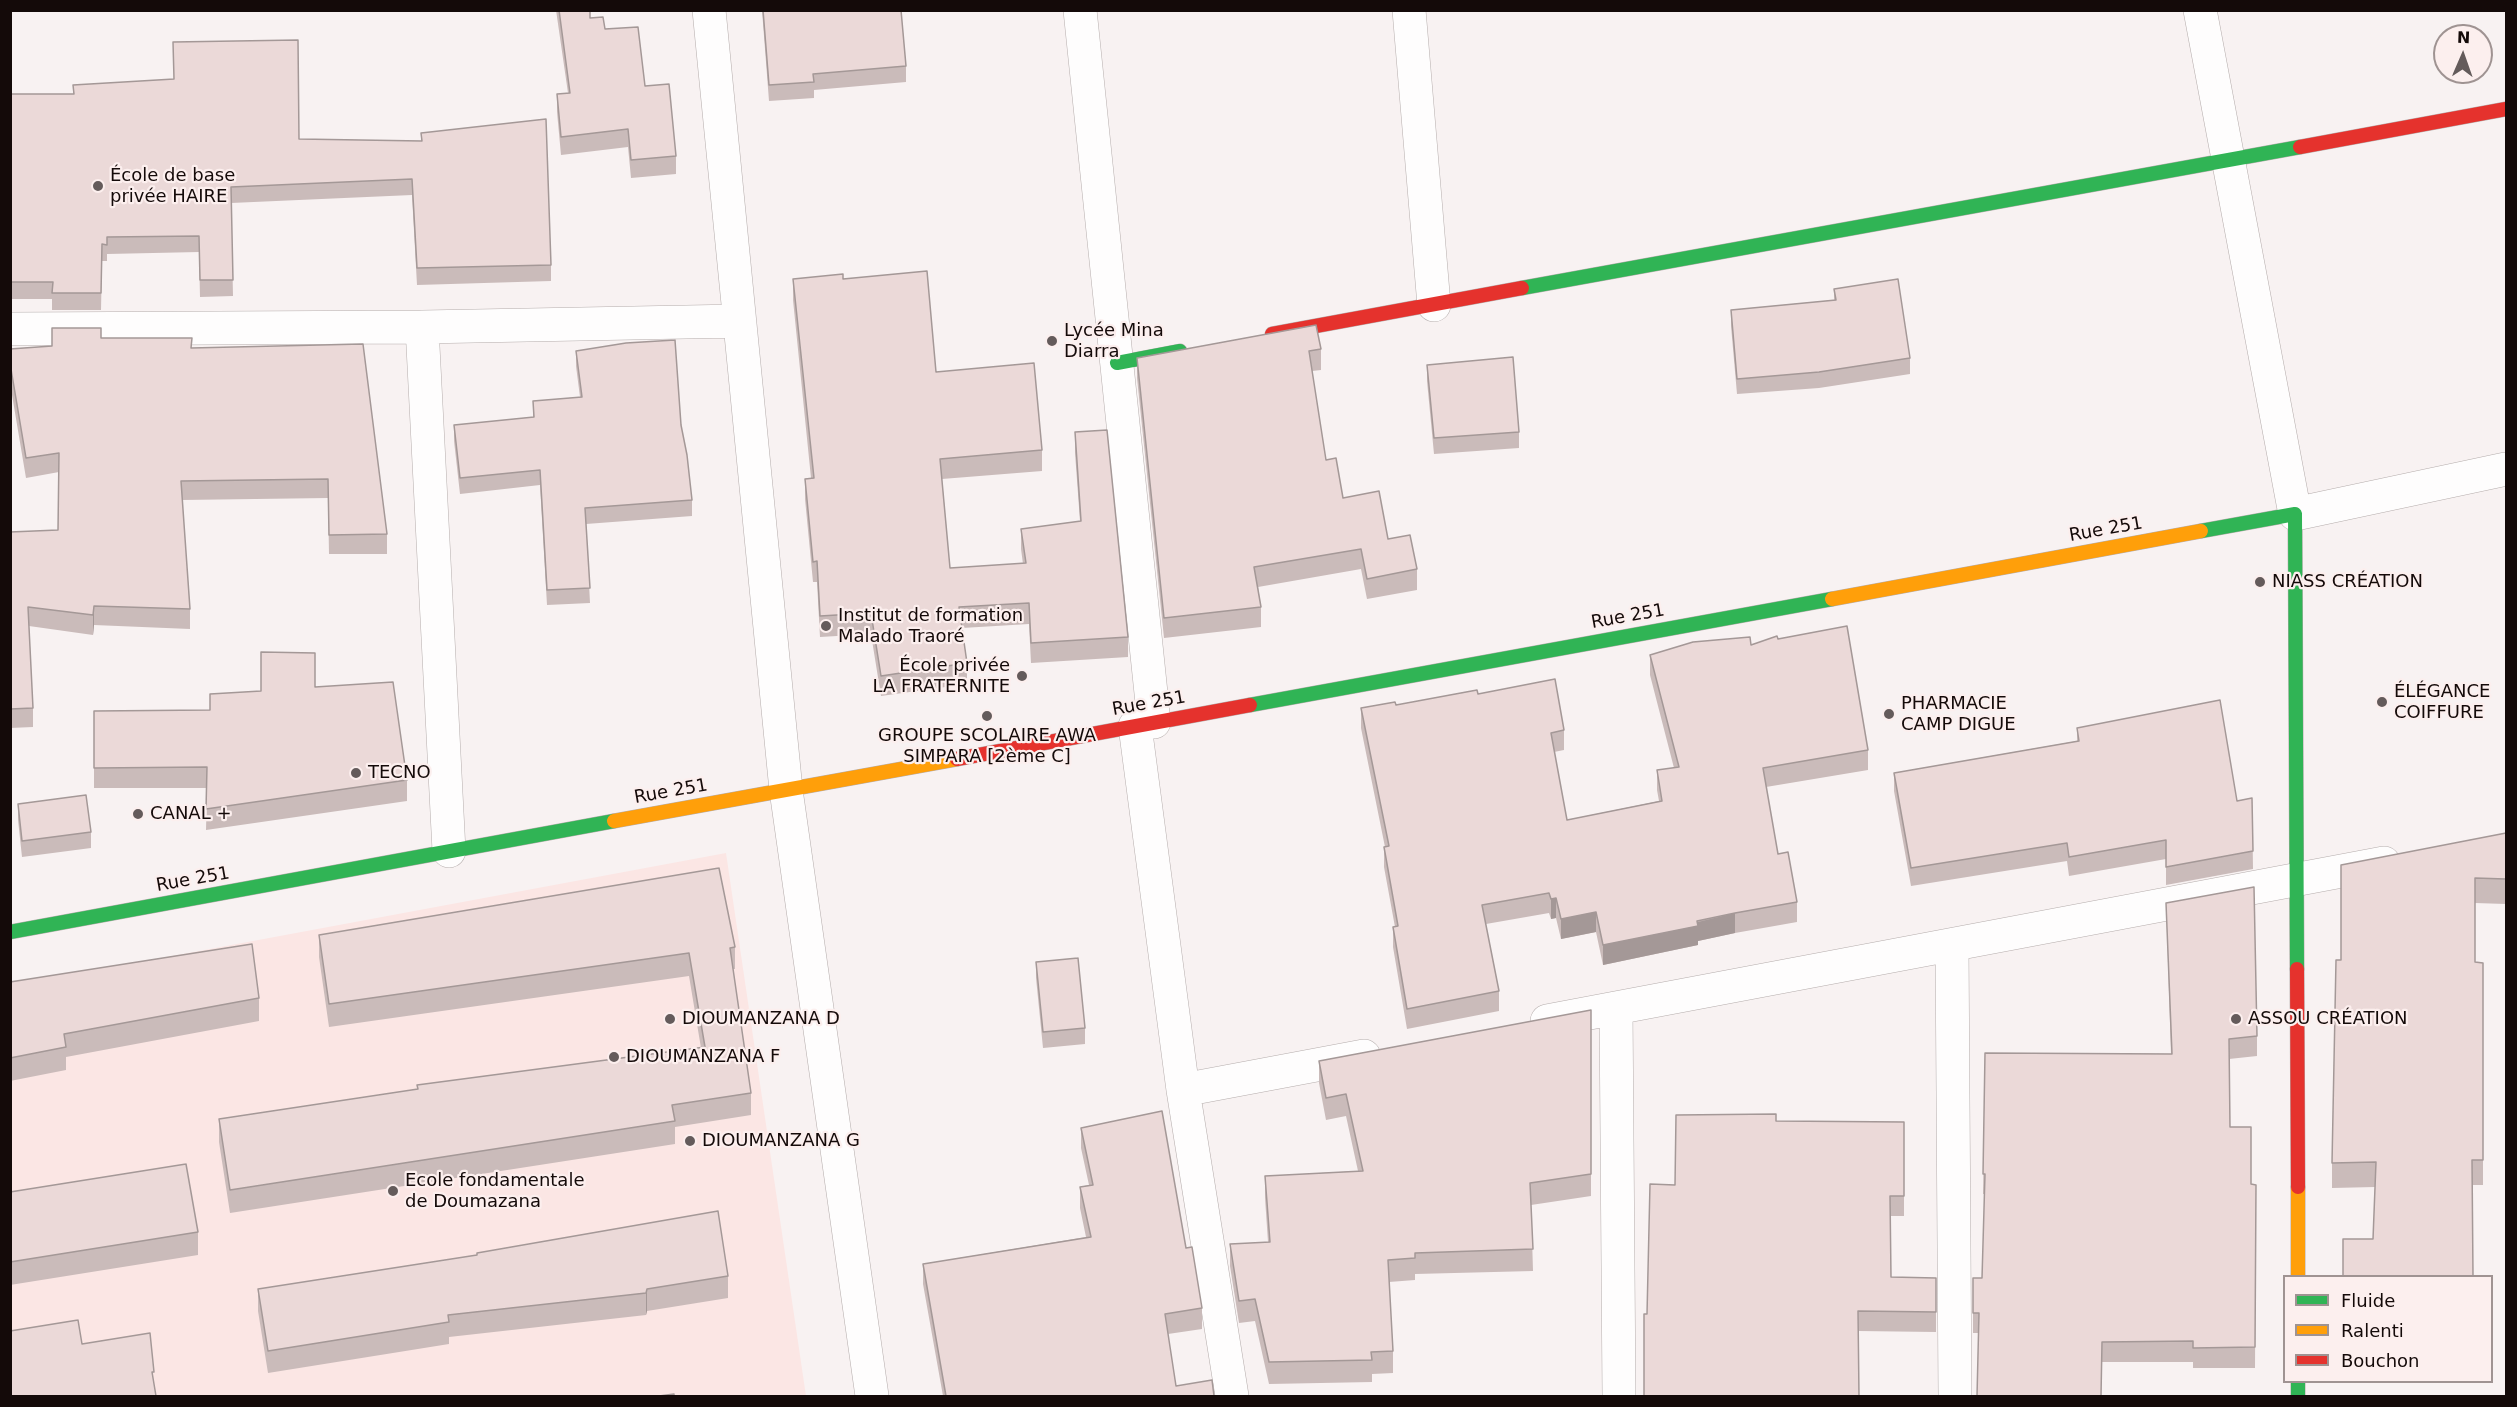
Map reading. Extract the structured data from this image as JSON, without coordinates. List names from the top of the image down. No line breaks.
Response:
{"streets":{"main road":["Rue 251"]},"places":["École de base privée HAIRE","Lycée Mina Diarra","NIASS CRÉATION","Institut de formation Malado Traoré","École privée LA FRATERNITE","ÉLÉGANCE COIFFURE","PHARMACIE CAMP DIGUE","GROUPE SCOLAIRE AWA SIMPARA [2ème C]","TECNO","CANAL +","DIOUMANZANA D","ASSOU CRÉATION","DIOUMANZANA F","DIOUMANZANA G","Ecole fondamentale de Doumazana"],"legend":["Fluide","Ralenti","Bouchon"],"north":"top"}
